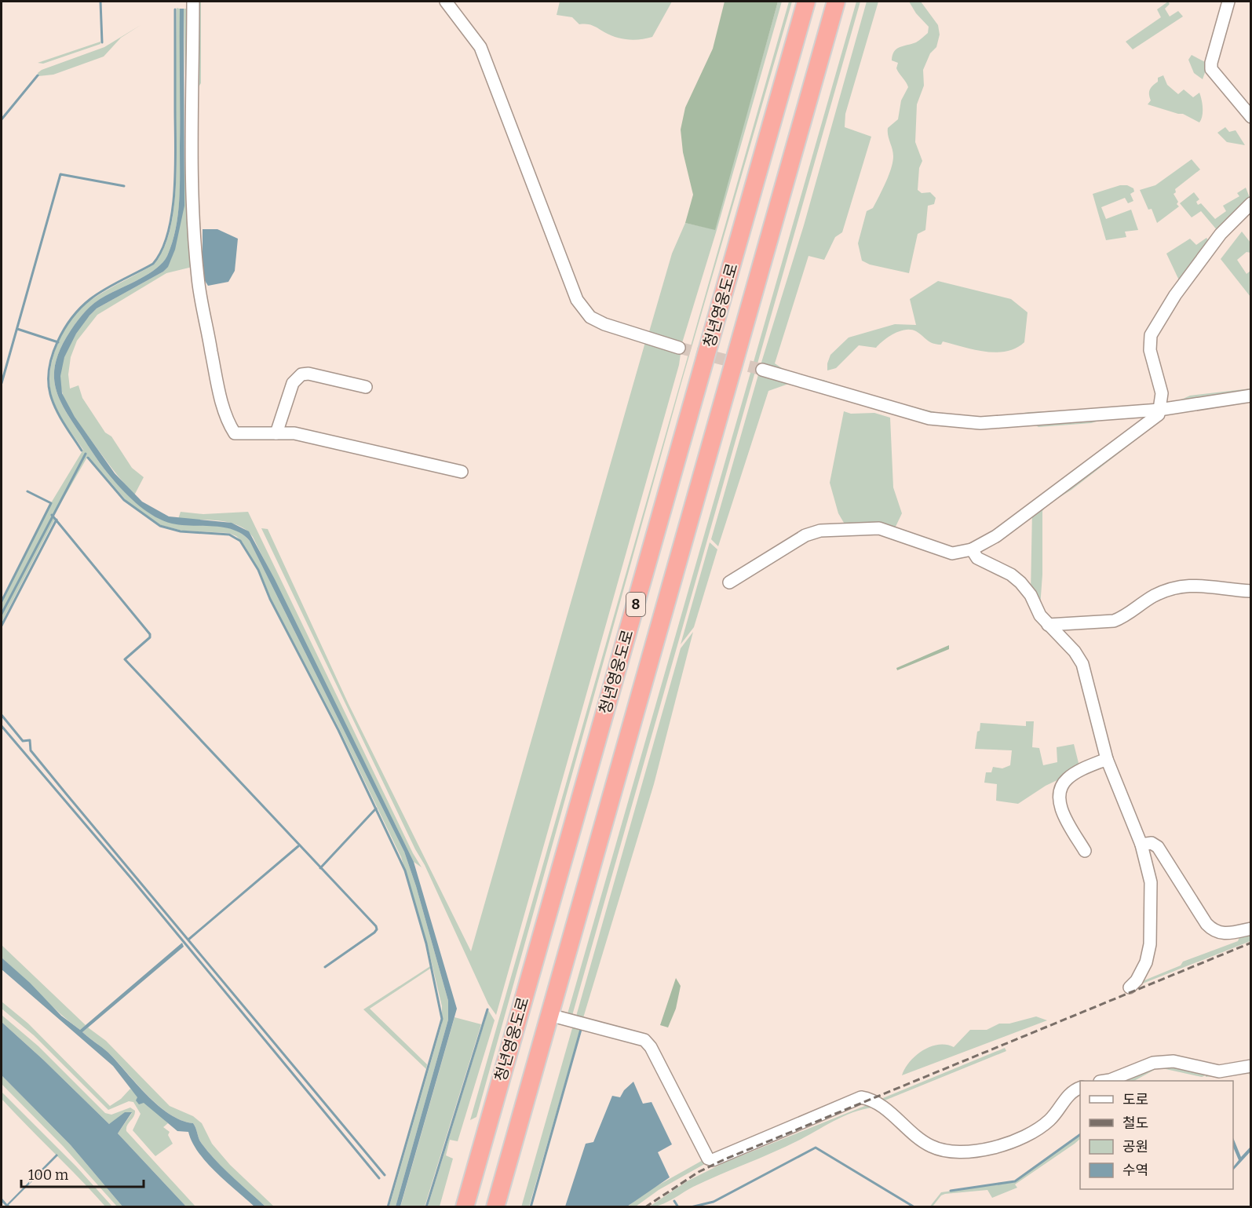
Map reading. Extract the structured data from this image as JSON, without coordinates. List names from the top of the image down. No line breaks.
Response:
{"streets":{"highway":["청년영웅도로","8"]},"legend":["도로","철도","공원","수역"],"scale_bar":"100 m"}
